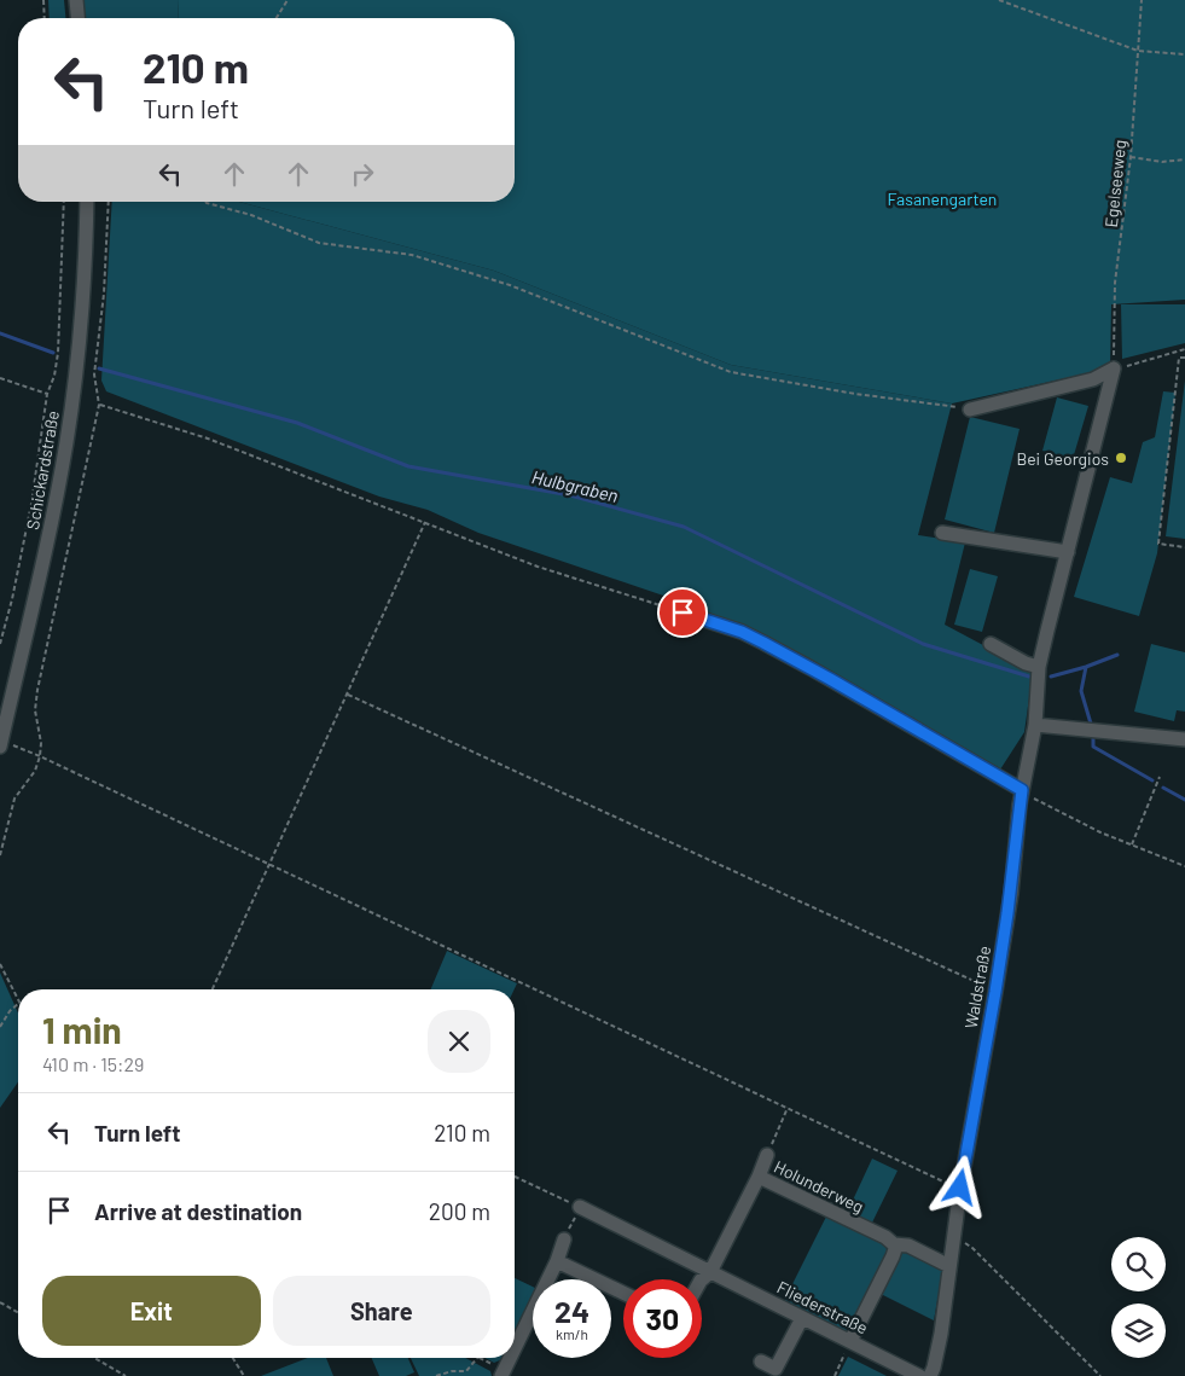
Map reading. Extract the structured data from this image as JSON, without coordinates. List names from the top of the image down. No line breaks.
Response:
{"streets":{"street":["Schickardstraße","Waldstraße","Holunderweg","Fliederstraße"],"path":["Egelseeweg"]},"crossings":[["Egelseeweg","Waldstraße"],["Holunderweg","Fliederstraße"]],"water":["Hulbgraben"],"parks":["Fasanengarten"],"places":["Bei Georgios"],"page":{"turn":["210 m","Turn left"],"heading":["1 min","410 m · 15:29"],"list":[{"name":"Turn left","value":"210 m"},{"name":"Arrive at destination","value":"200 m"}],"buttons":["Exit","Share"],"speed":"24 km/h","limit":"30"}}
